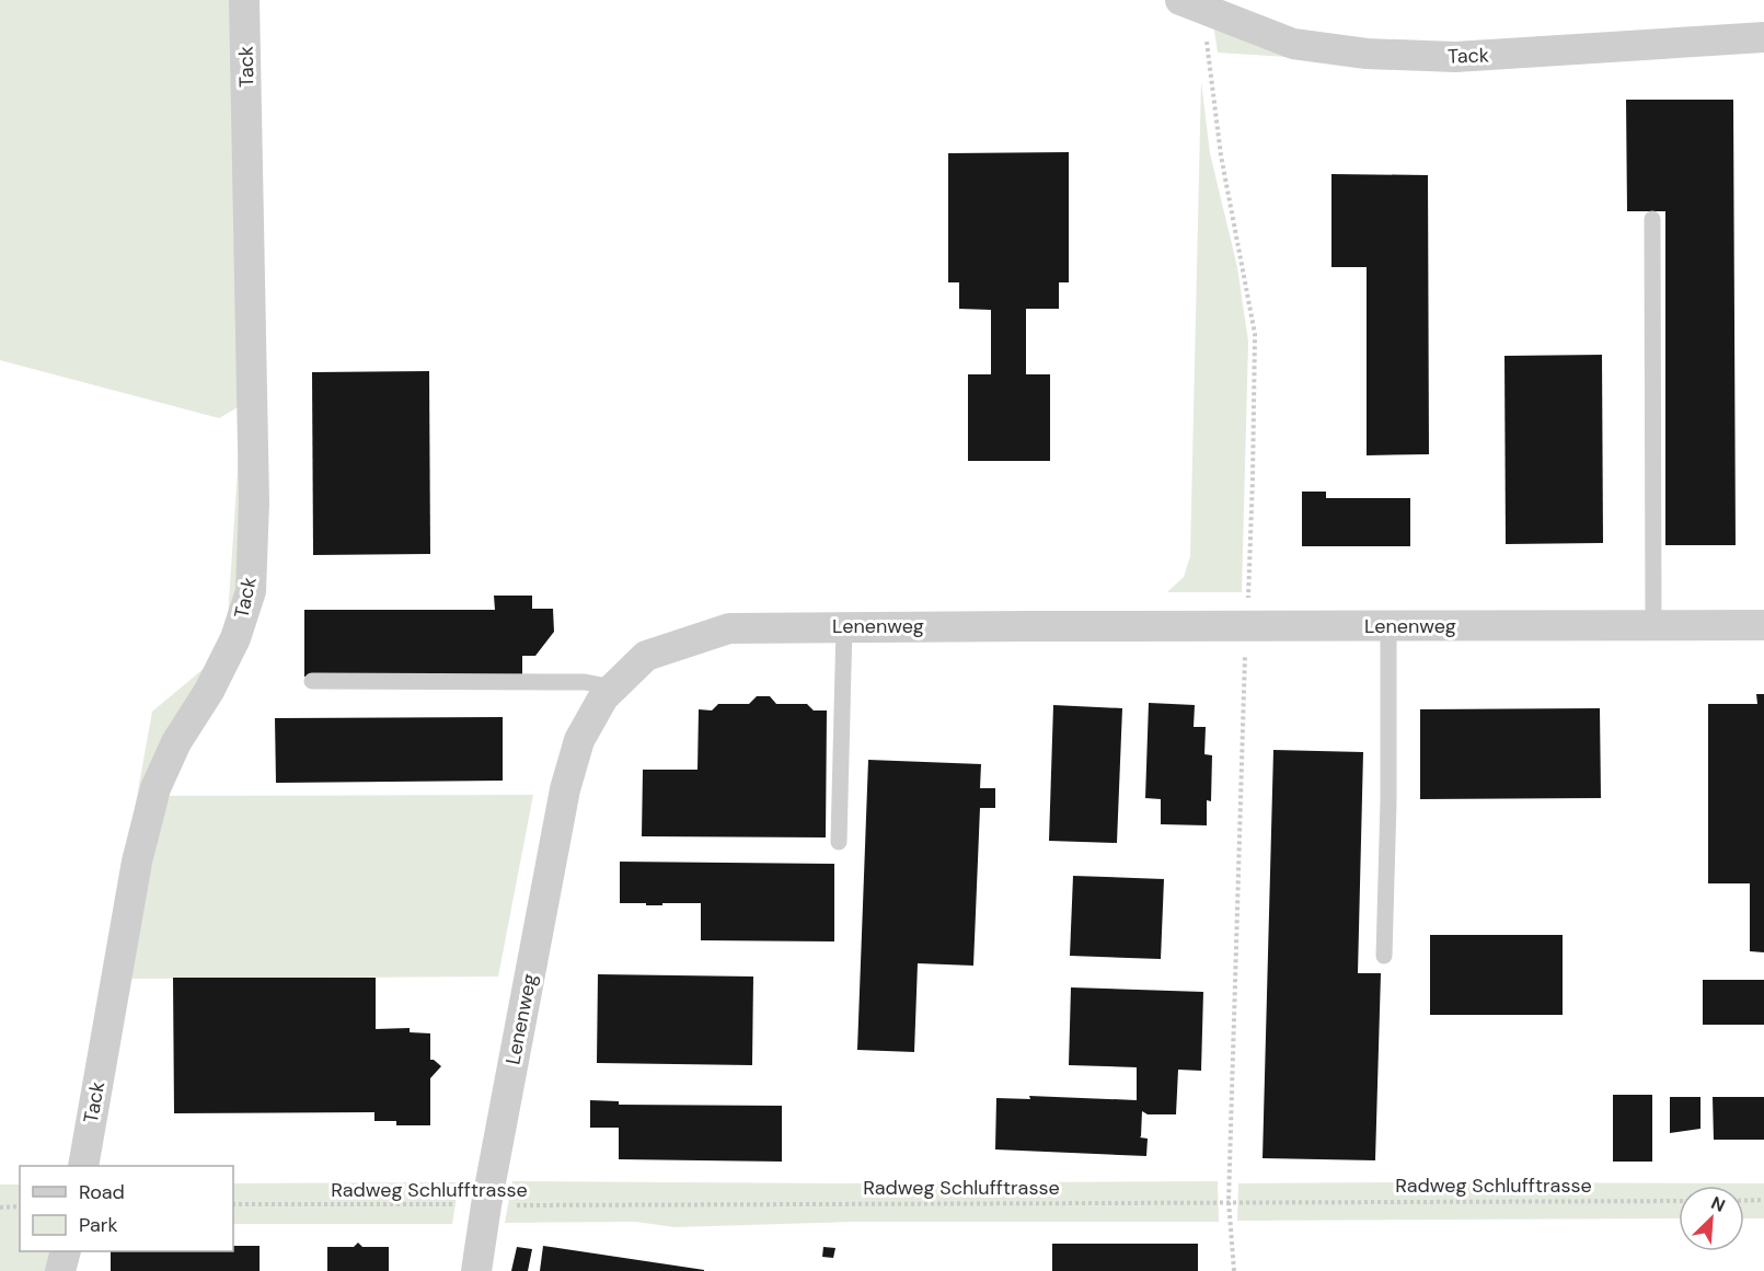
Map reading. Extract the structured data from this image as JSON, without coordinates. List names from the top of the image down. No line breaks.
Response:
{"streets":{"street":["Tack","Lenenweg"],"path":["Radweg Schlufftrasse"]},"crossings":[["Lenenweg","Radweg Schlufftrasse"]],"legend":["Road","Park"],"north":"top right"}
